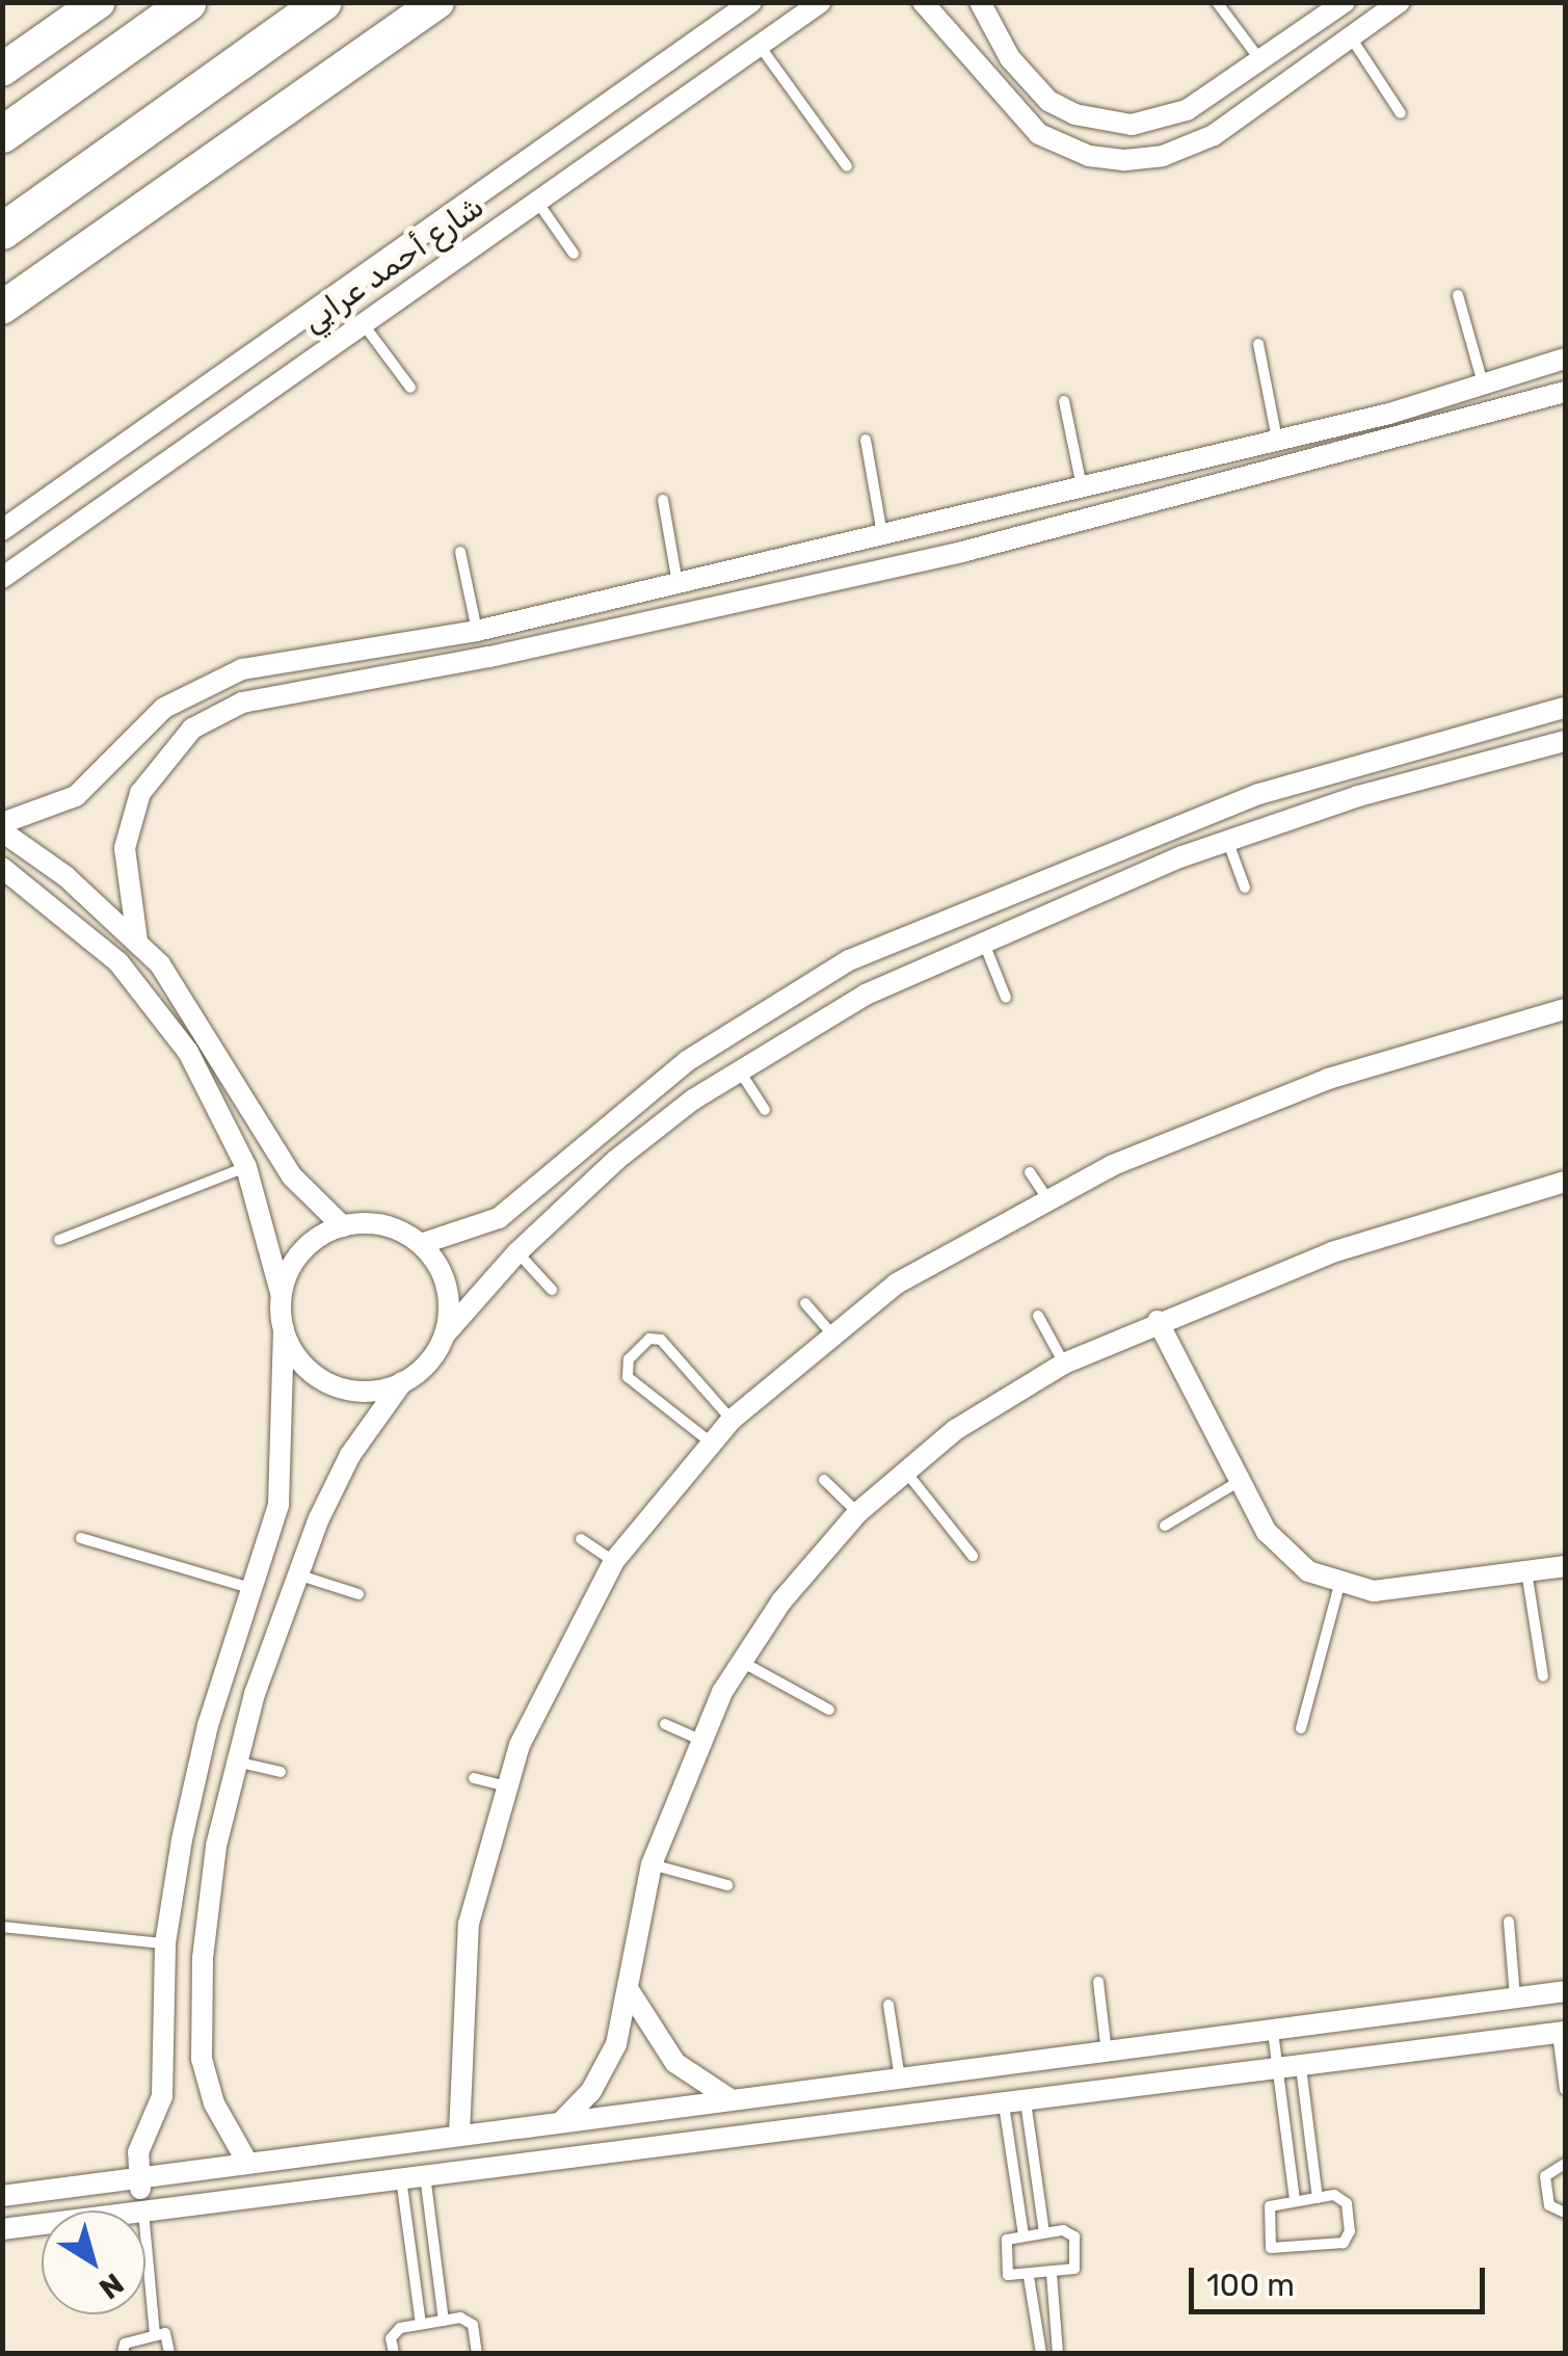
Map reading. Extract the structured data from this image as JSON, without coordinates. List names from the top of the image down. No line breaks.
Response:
{"streets":{"street":["شارع أحمد عرابي"]},"scale_bar":"100 m","north":"bottom right"}
